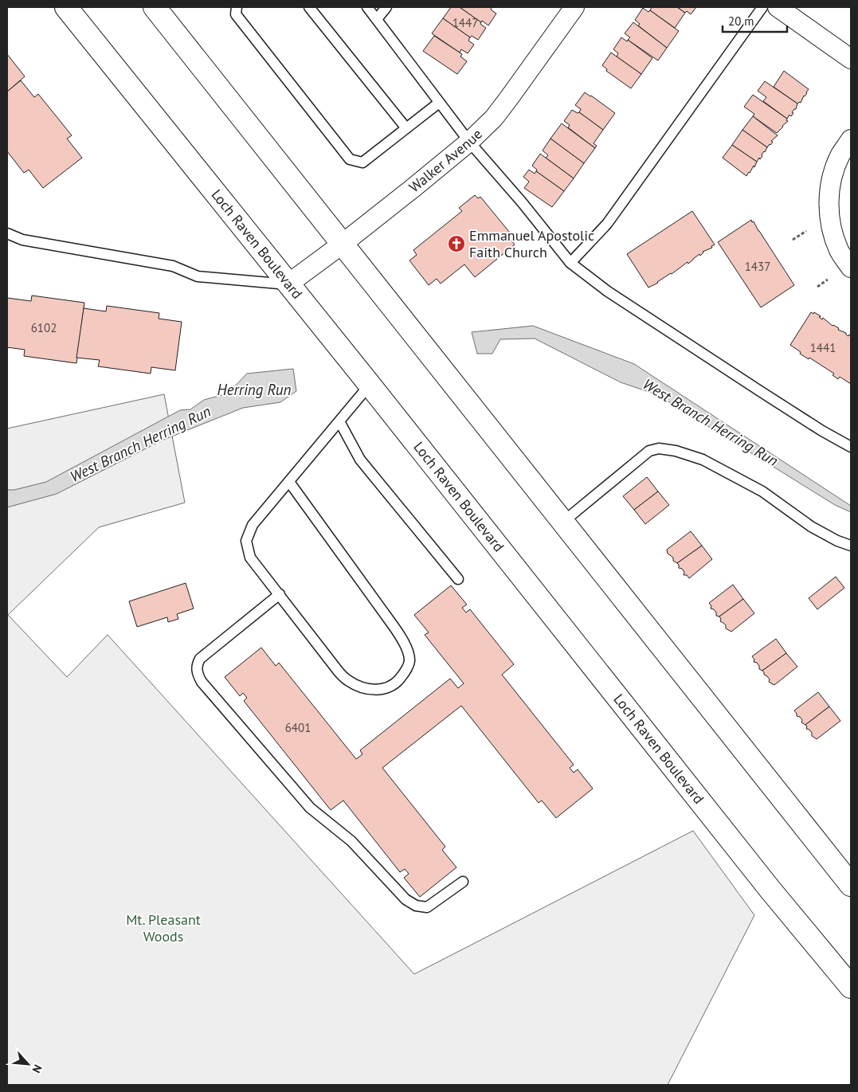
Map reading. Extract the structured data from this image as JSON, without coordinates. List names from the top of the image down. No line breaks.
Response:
{"streets":{"main road":["Loch Raven Boulevard"],"street":["Walker Avenue"]},"crossings":[["Walker Avenue","Loch Raven Boulevard"]],"water":["Herring Run","West Branch Herring Run"],"parks":["Mt. Pleasant Woods"],"places":{"church":["Emmanuel Apostolic Faith Church"]},"house_numbers":["1447","1437","6102","1441","6401"],"scale_bar":"20 m","north":"bottom right"}
